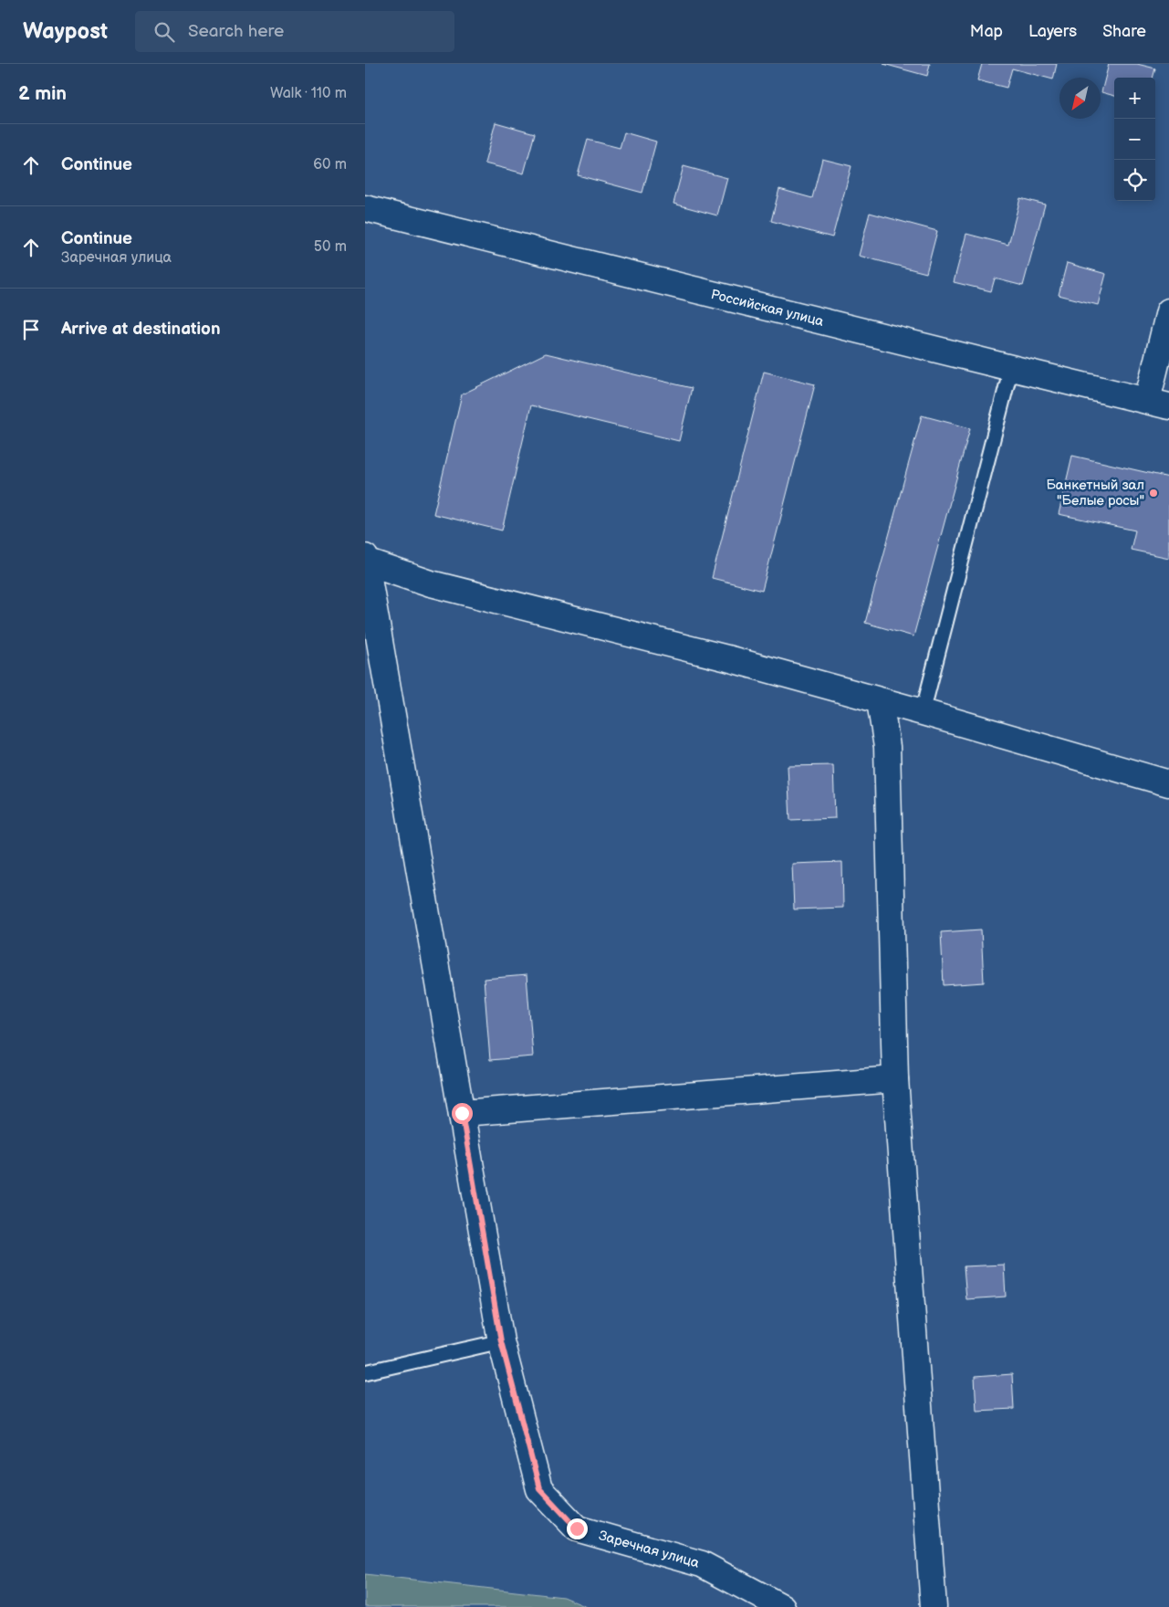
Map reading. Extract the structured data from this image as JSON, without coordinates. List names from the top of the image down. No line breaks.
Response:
{"streets":{"street":["Российская улица","Заречная улица"]},"places":["Банкетный зал \"Белые росы\""],"north":"bottom left","page":{"header":"Waypost","search":"Search here","nav":["Map","Layers","Share"],"heading":["2 min","Walk · 110 m"],"map_buttons":["+","−"],"list":[["Continue","60 m"],["Continue","Заречная улица","50 m"],"Arrive at destination"]}}
